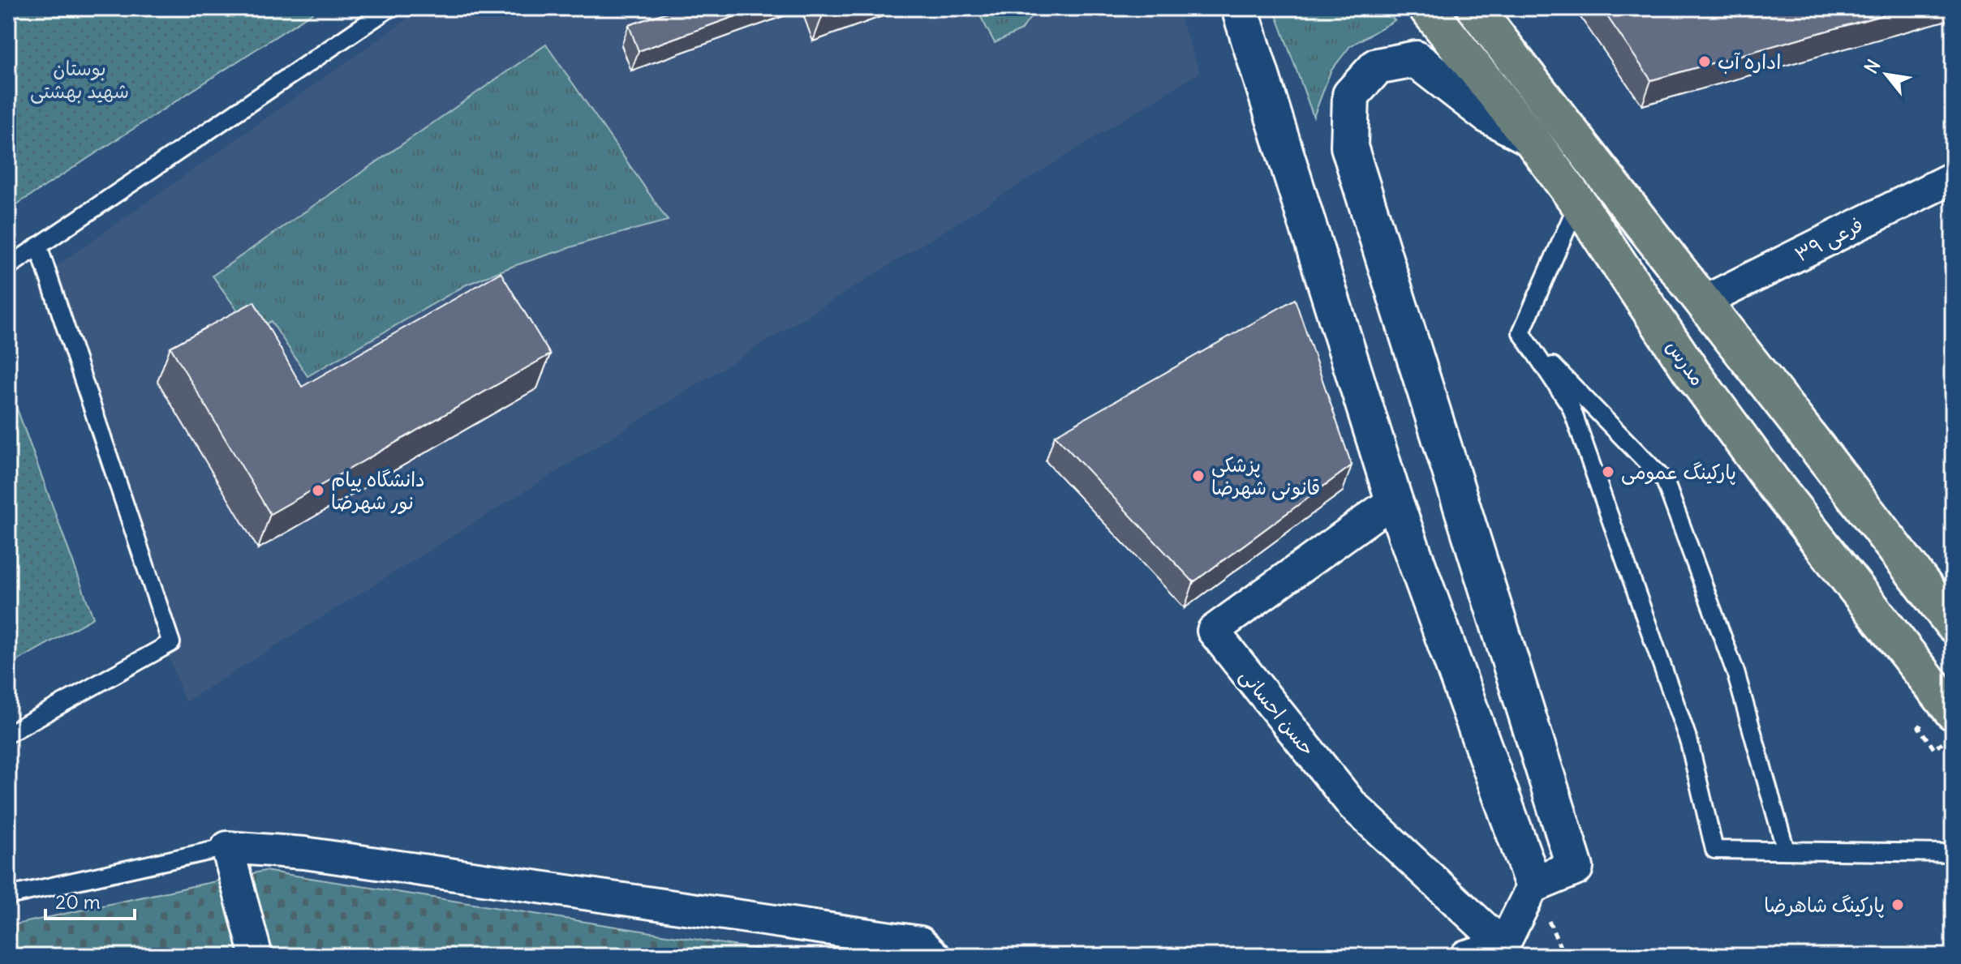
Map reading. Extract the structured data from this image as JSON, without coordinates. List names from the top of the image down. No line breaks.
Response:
{"streets":{"main road":["مدرس"],"street":["فرعی ۳۹","حسن احسانی"]},"parks":["بوستان شهید بهشتی"],"places":["اداره آب","پارکینگ عمومی","پزشکی قانونی شهرضا","دانشگاه پیام نور شهرضا","پارکینگ شاهرضا"],"scale_bar":"20 m","north":"top left"}
